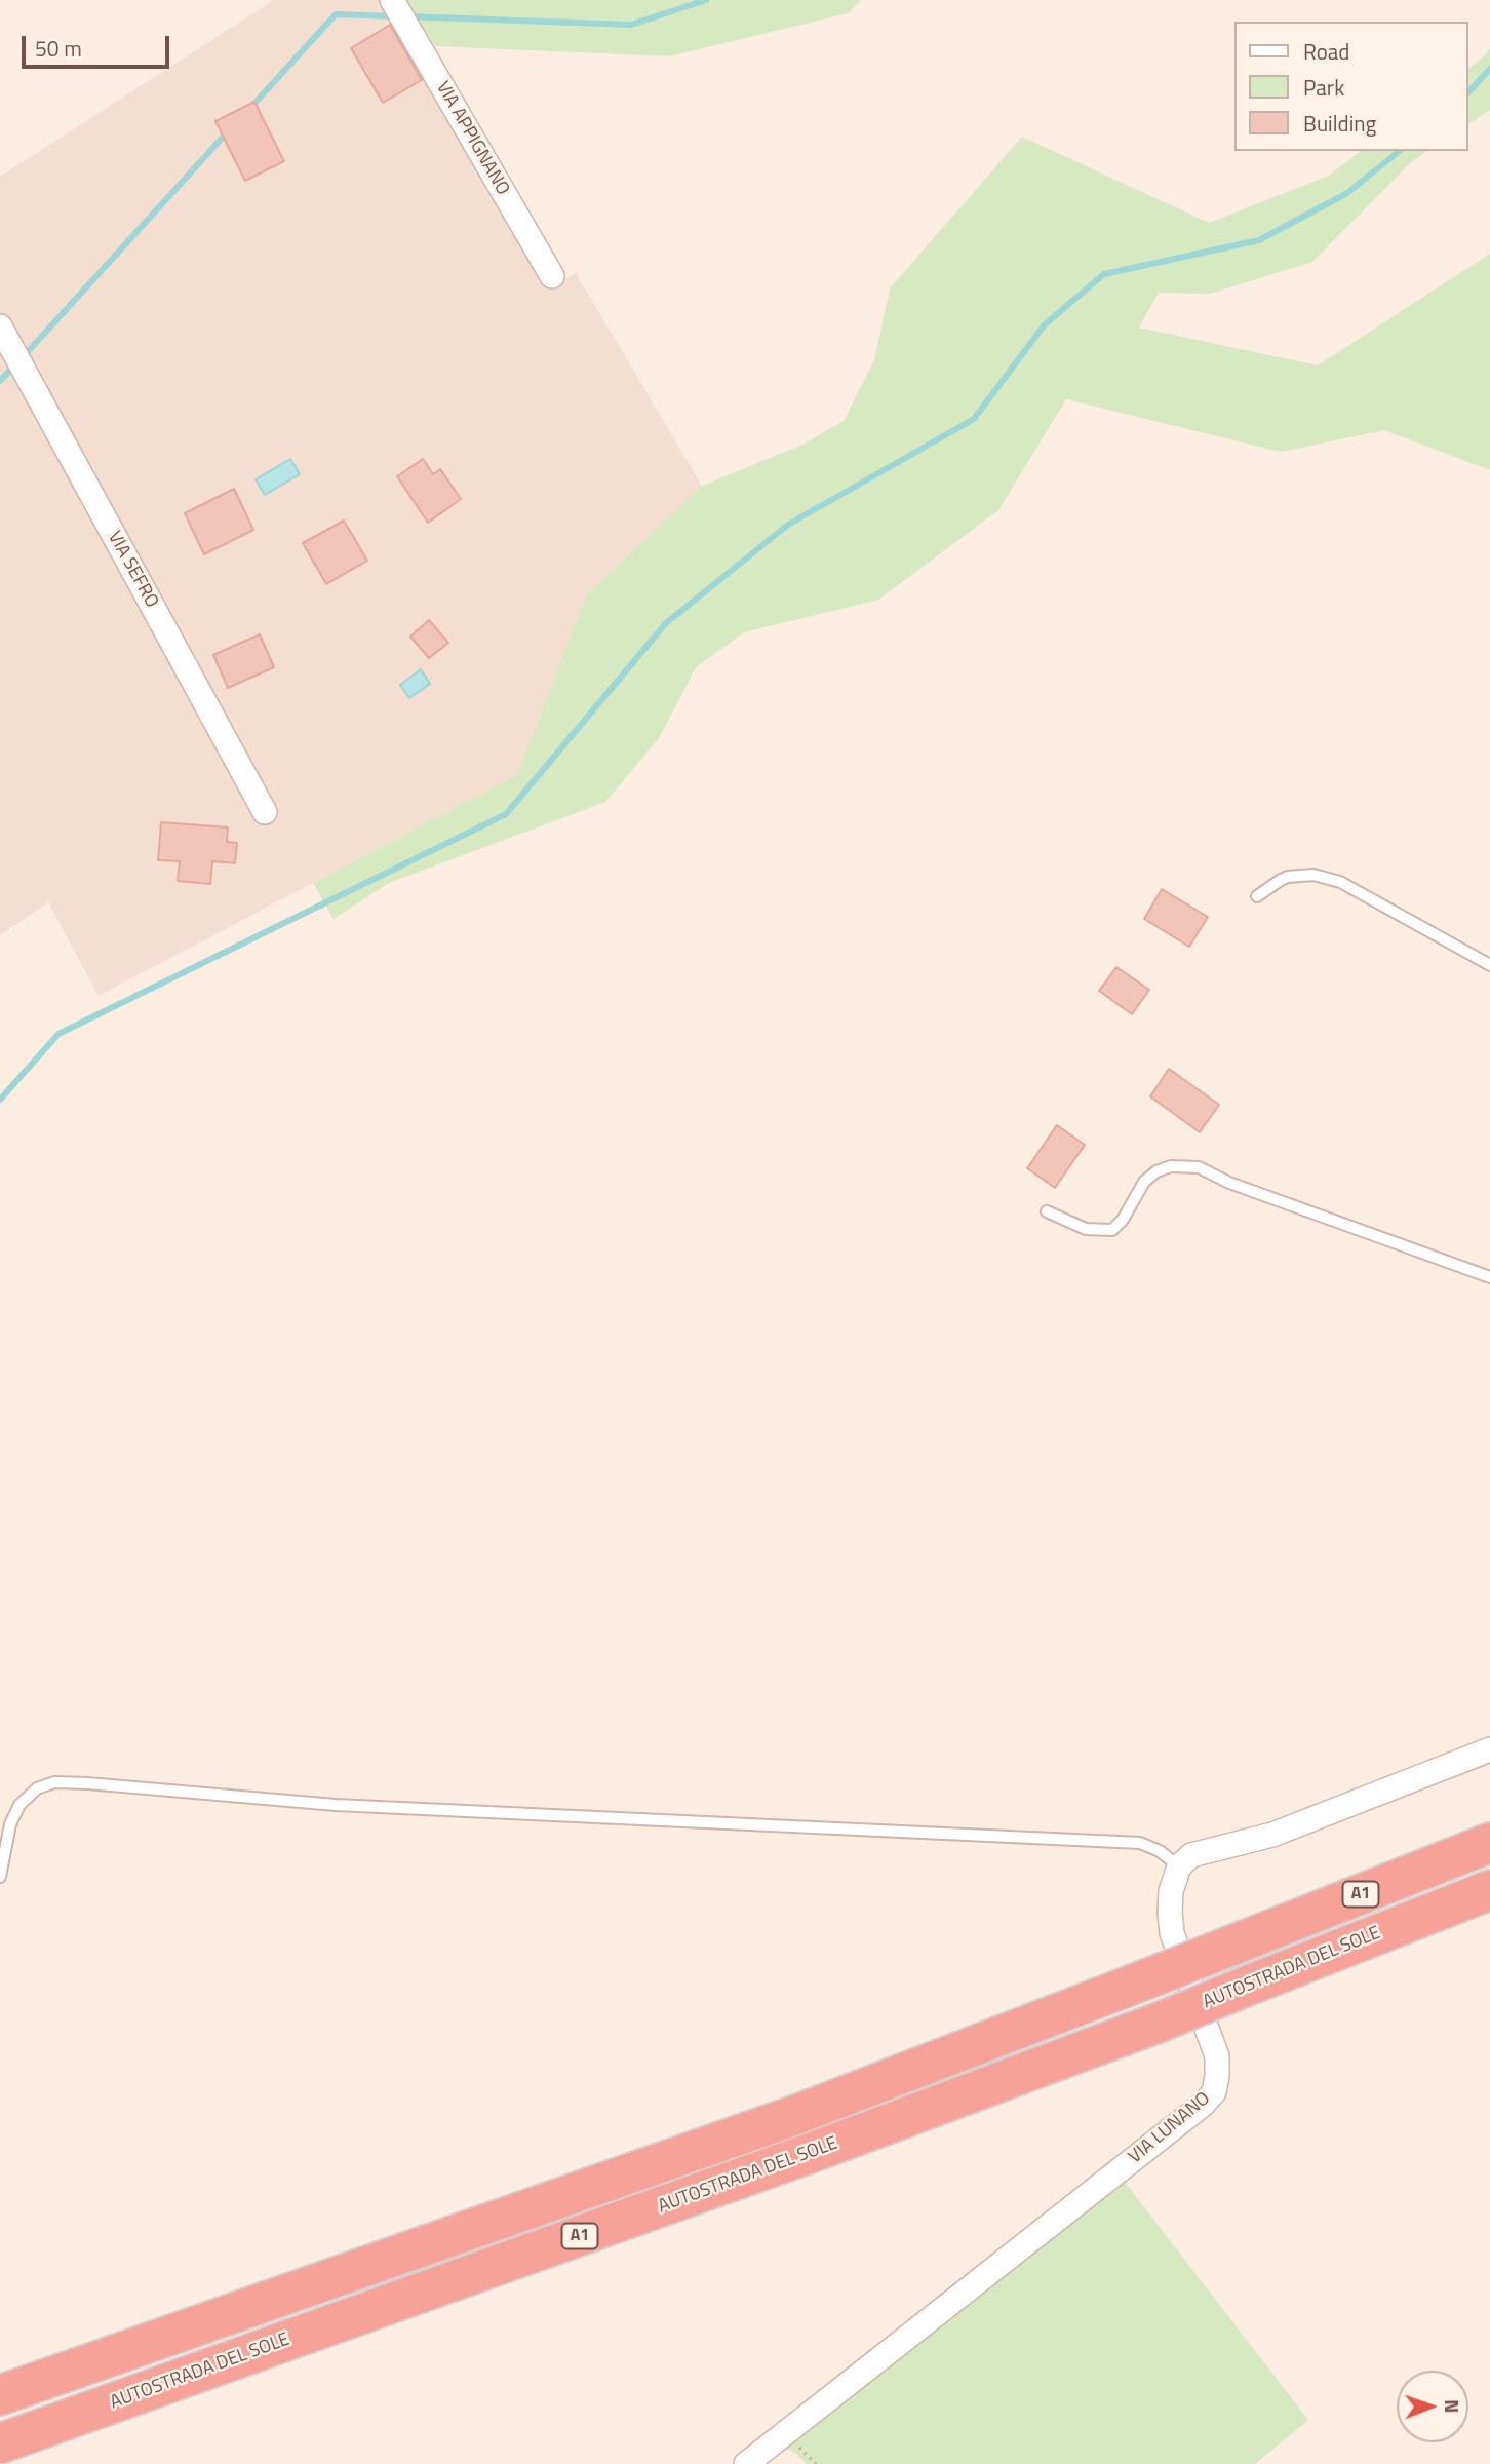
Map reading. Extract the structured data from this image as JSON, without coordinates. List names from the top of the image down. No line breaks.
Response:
{"streets":{"highway":["A1","AUTOSTRADA DEL SOLE"],"street":["VIA APPIGNANO","VIA SEFRO","VIA LUNANO"]},"legend":["Road","Park","Building"],"scale_bar":"50 m","north":"right"}
